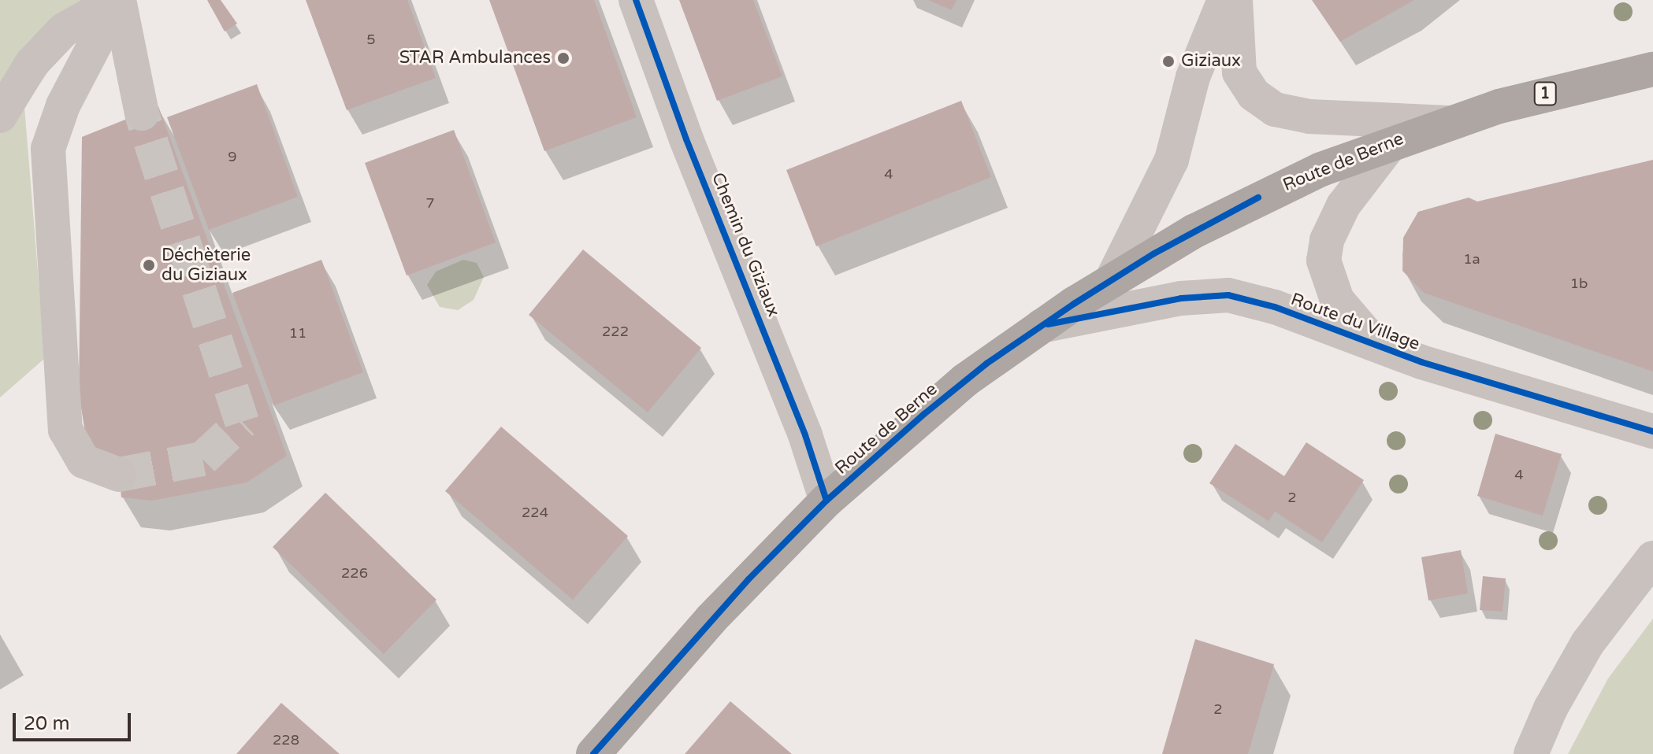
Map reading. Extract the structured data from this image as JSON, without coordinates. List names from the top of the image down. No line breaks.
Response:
{"streets":{"main road":["1","Route de Berne"],"street":["Chemin du Giziaux","Route du Village"]},"crossings":[["Route de Berne","Chemin du Giziaux"],["Route de Berne","Route du Village"]],"places":["STAR Ambulances","Giziaux","Déchèterie du Giziaux"],"house_numbers":["5","9","4","7","1a","1b","222","11","4","2","224","226","2","228"],"scale_bar":"20 m"}
